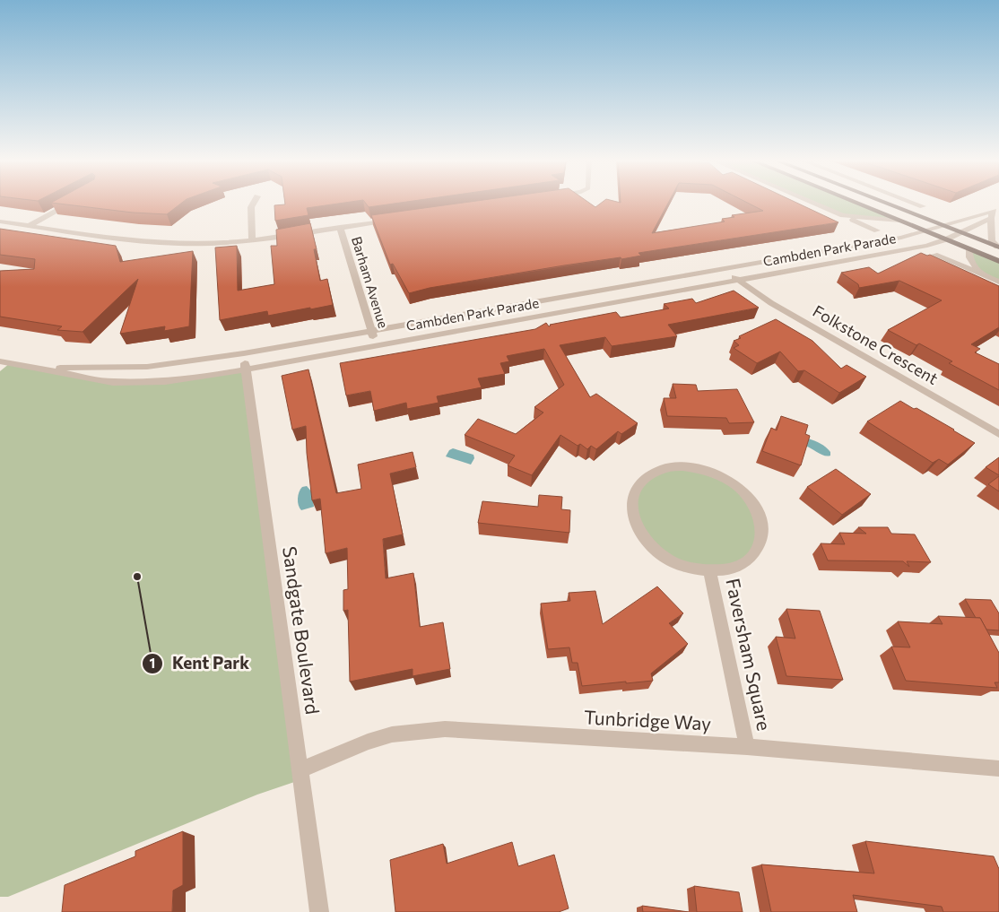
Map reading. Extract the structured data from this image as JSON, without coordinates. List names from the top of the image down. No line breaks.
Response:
{"streets":{"street":["Cambden Park Parade","Barham Avenue","Folkstone Crescent","Sandgate Boulevard","Faversham Square","Tunbridge Way"]},"crossings":[["Cambden Park Parade","Barham Avenue"],["Cambden Park Parade","Folkstone Crescent"],["Cambden Park Parade","Sandgate Boulevard"],["Sandgate Boulevard","Tunbridge Way"],["Faversham Square","Tunbridge Way"]],"places":["Kent Park"]}
